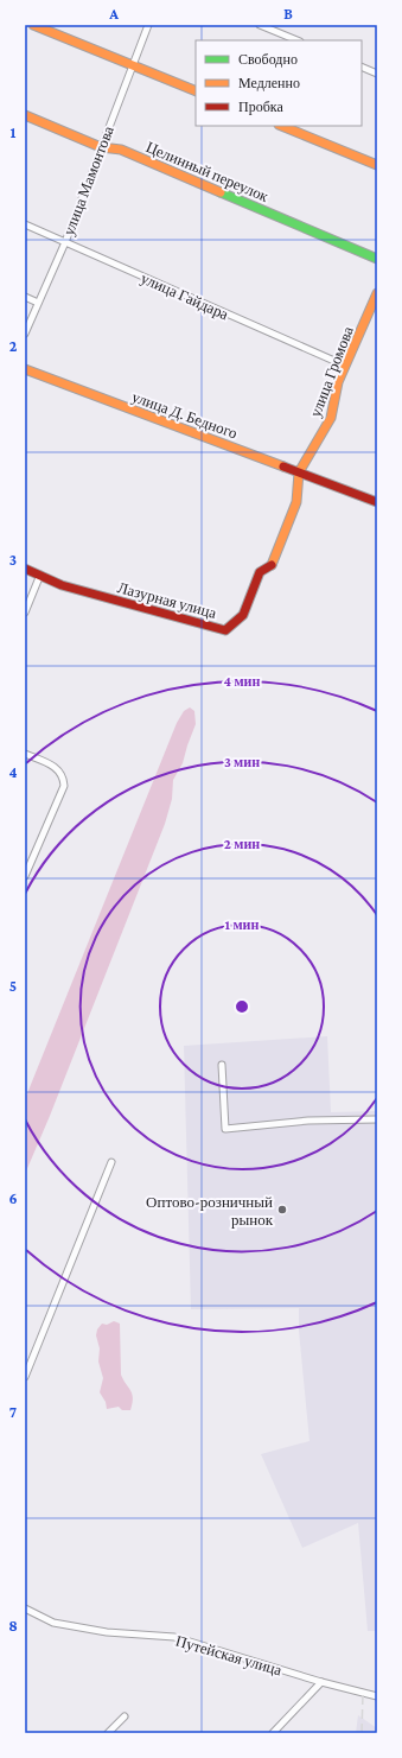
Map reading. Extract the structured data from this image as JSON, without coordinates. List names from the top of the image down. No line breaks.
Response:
{"streets":{"street":["Целинный переулок","улица Мамонтова","улица Гайдара","улица Громова","улица Д. Бедного","Лазурная улица","Путейская улица"]},"crossings":[["Целинный переулок","улица Мамонтова"],["улица Мамонтова","улица Гайдара"],["улица Гайдара","улица Громова"],["улица Громова","улица Д. Бедного"],["улица Громова","Лазурная улица"]],"places":["Оптово-розничный рынок"],"legend":["Свободно","Медленно","Пробка"],"grid":{"columns":["A","B"],"rows":["1","2","3","4","5","6","7","8"]},"rings":["4 мин","3 мин","2 мин","1 мин"]}
